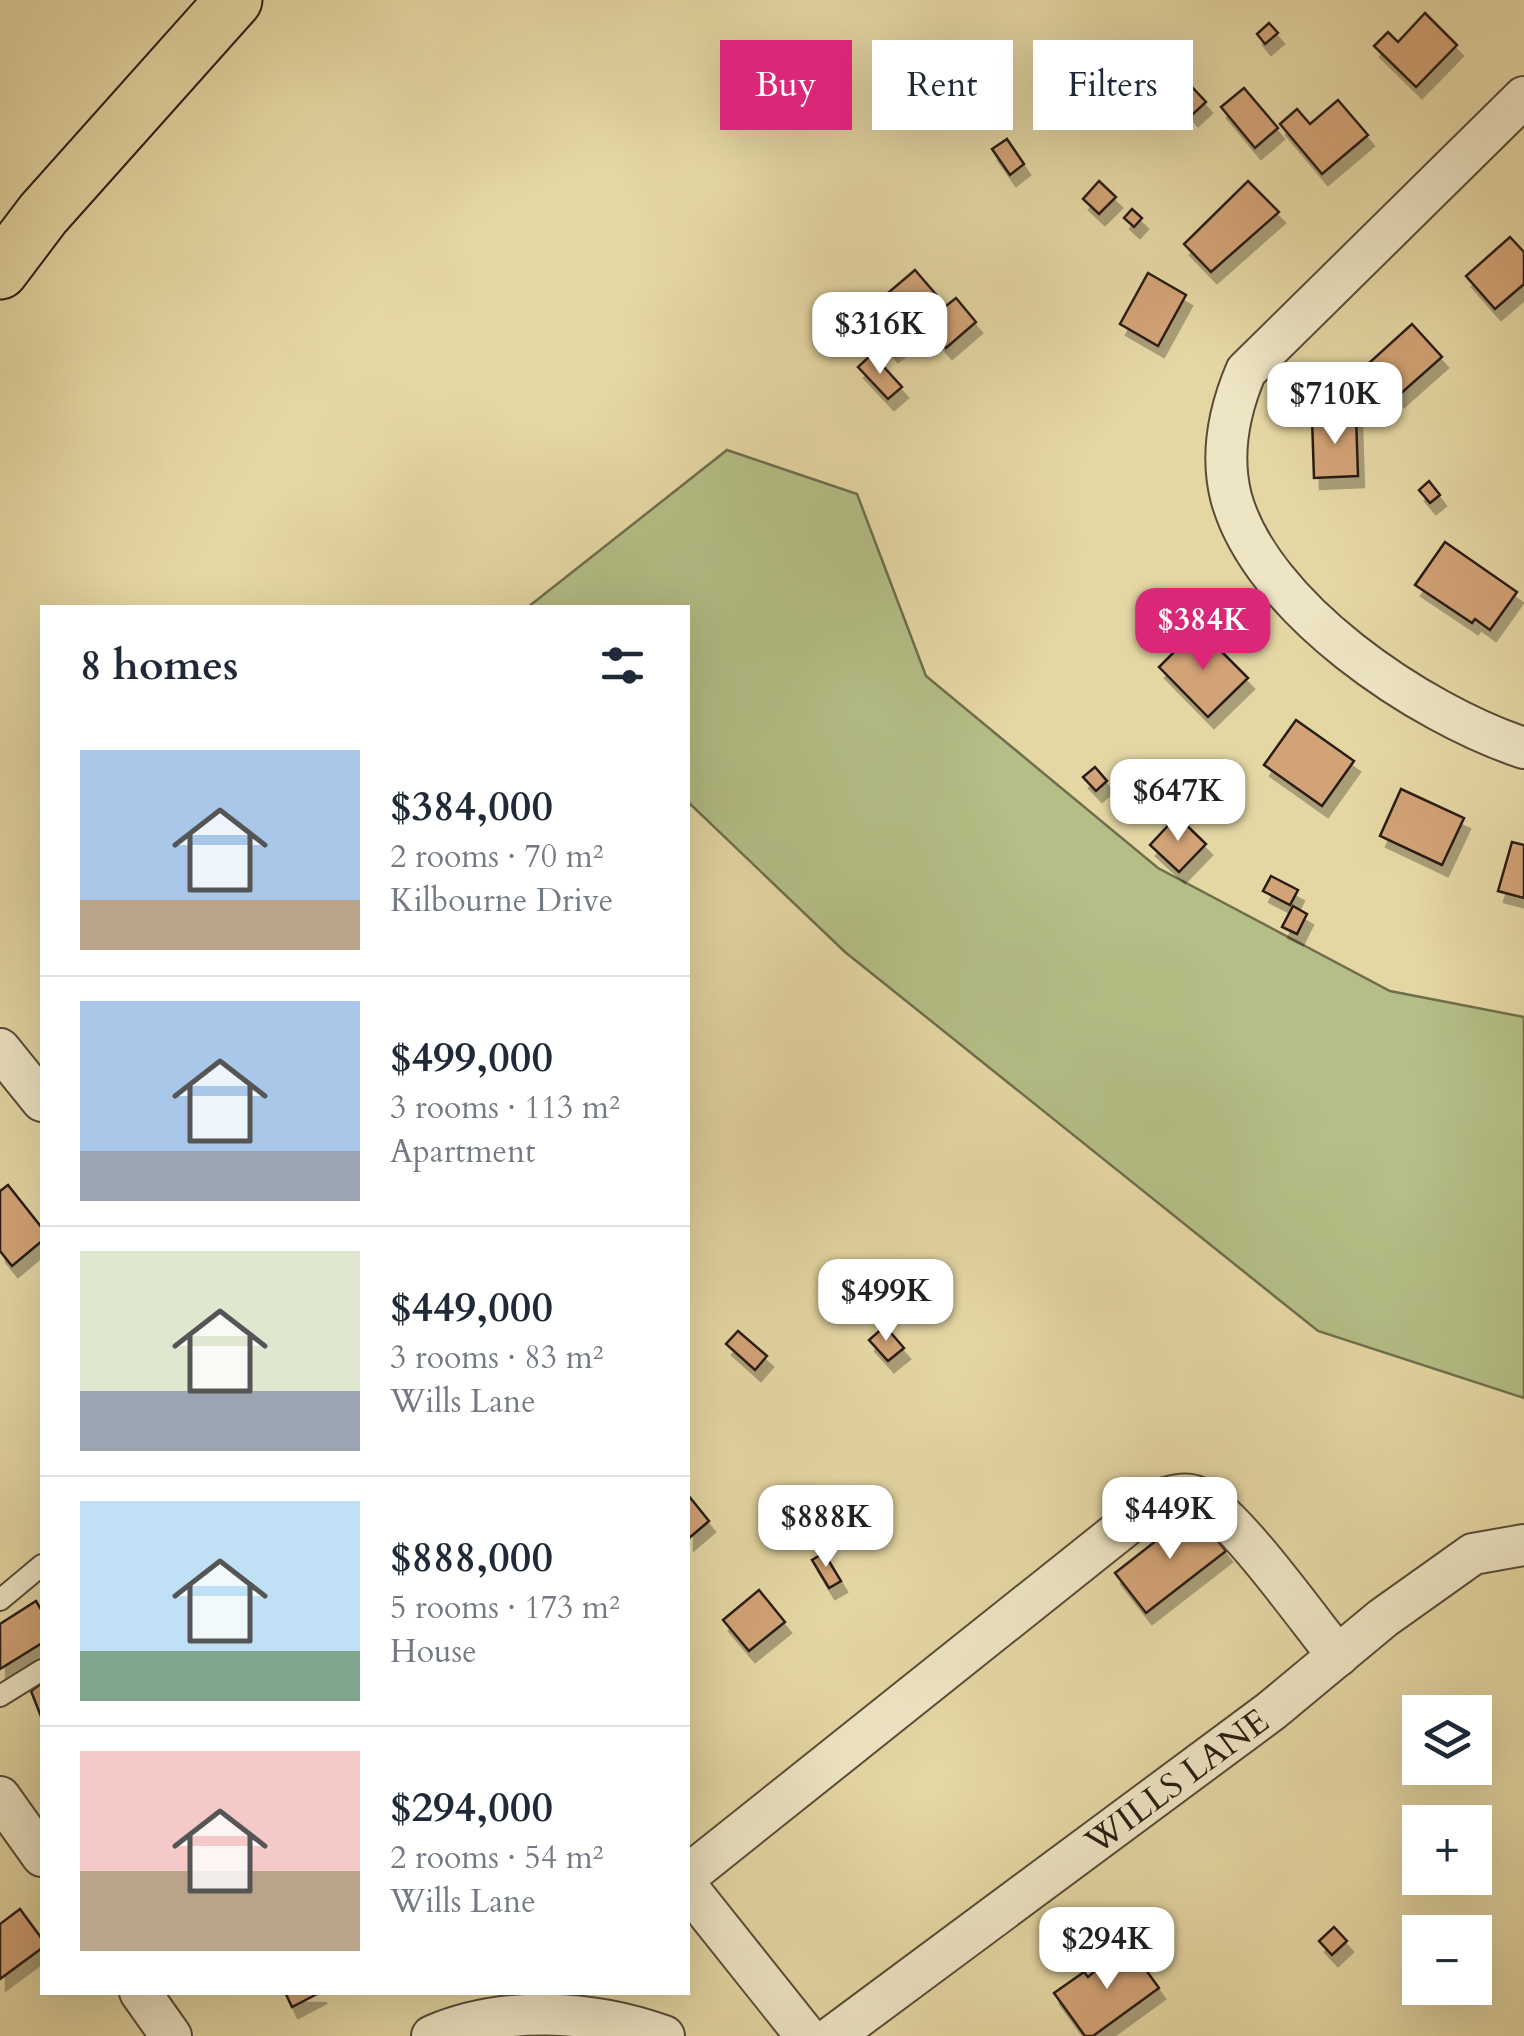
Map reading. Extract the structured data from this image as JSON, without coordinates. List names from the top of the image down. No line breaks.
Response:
{"streets":{"street":["WILLS LANE"]},"page":{"chip":["Buy","Rent","Filters"],"price":["$316K","$710K","$384K","$647K","$499K","$449K","$888K","$294K"],"heading":"8 homes","list":[{"name":"$384,000","note":"2 rooms · 70 m² · Kilbourne Drive"},{"name":"$499,000","note":"3 rooms · 113 m² · Apartment"},{"name":"$449,000","note":"3 rooms · 83 m² · Wills Lane"},{"name":"$888,000","note":"5 rooms · 173 m² · House"},{"name":"$294,000","note":"2 rooms · 54 m² · Wills Lane"}],"map_buttons":["+","−"]}}
